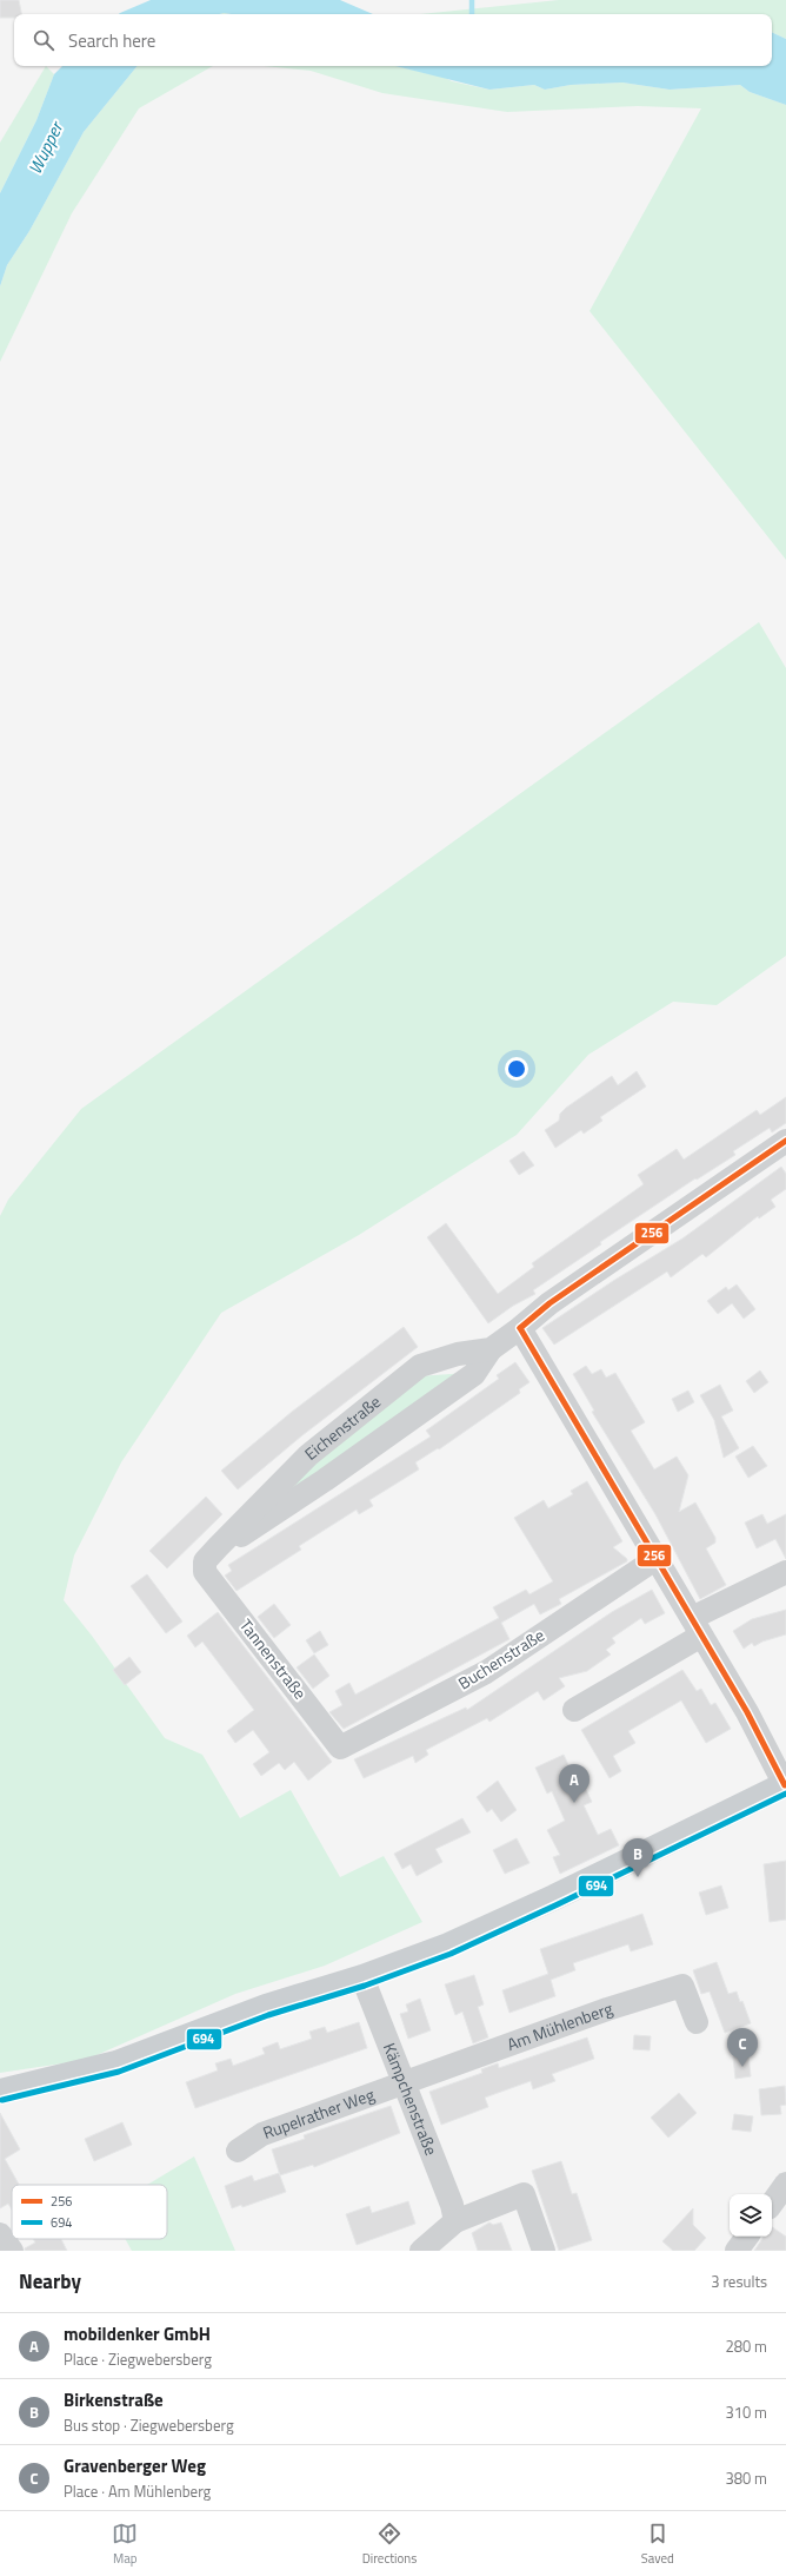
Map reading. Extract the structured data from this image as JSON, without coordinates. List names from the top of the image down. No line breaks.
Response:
{"streets":{"street":["Eichenstraße","Tannenstraße","Buchenstraße","Am Mühlenberg","Kämpchenstraße","Rupelrather Weg"]},"crossings":[["Eichenstraße","Tannenstraße"],["Tannenstraße","Buchenstraße"],["Am Mühlenberg","Kämpchenstraße"],["Am Mühlenberg","Rupelrather Weg"],["Kämpchenstraße","Rupelrather Weg"]],"water":["Wupper"],"lines":["transit line 256","transit line 694"],"legend":["256","694"],"page":{"search":"Search here","pins":["A","B","C"],"heading":["Nearby","3 results"],"list":[{"mark":"A","name":"mobildenker GmbH","note":"Place · Ziegwebersberg","value":"280 m"},{"mark":"B","name":"Birkenstraße","note":"Bus stop · Ziegwebersberg","value":"310 m"},{"mark":"C","name":"Gravenberger Weg","note":"Place · Am Mühlenberg","value":"380 m"}],"nav":["Map","Directions","Saved"]}}
